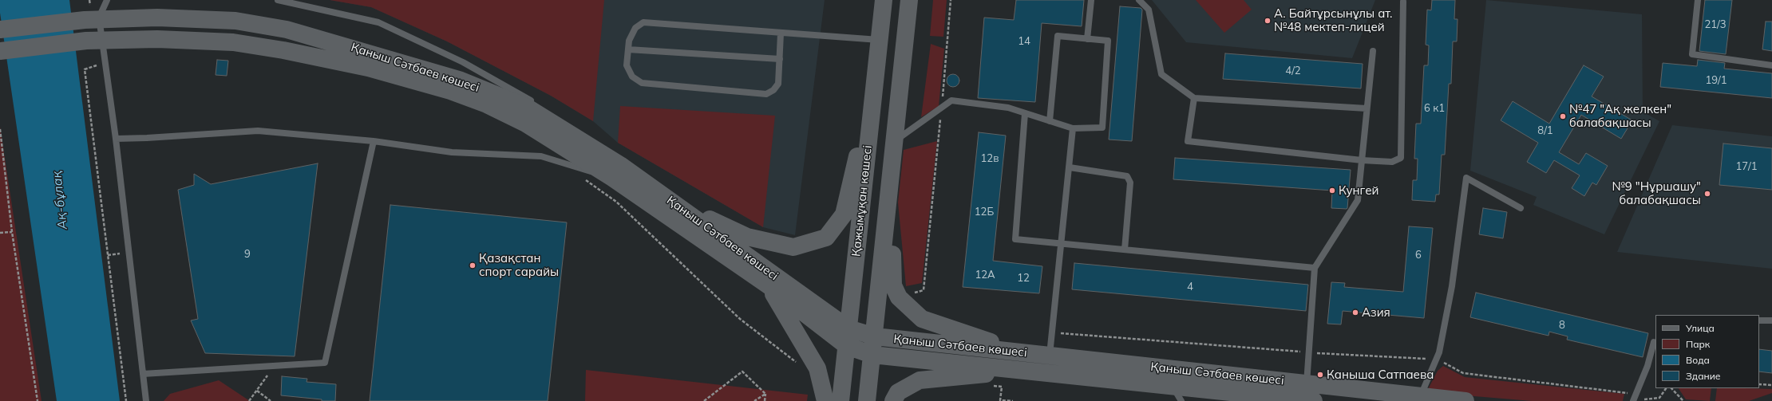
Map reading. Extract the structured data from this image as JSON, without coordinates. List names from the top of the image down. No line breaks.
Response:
{"streets":{"main road":["Қаныш Сәтбаев көшесі","Қажымұқан көшесі"]},"crossings":[["Қаныш Сәтбаев көшесі","Қажымұқан көшесі"]],"water":["Ақ-бұлақ"],"places":["А. Байтұрсынұлы ат. №48 мектеп-лицей","№47 \"Ақ желкен\" балабақшасы","Кунгей","№9 \"Нұршашу\" балабақшасы","Қазақстан спорт сарайы","Азия","Каныша Сатпаева"],"house_numbers":["21/3","14","4/2","19/1","6 к1","8/1","12в","17/1","12Б","9","6","12А","12","4","8"],"legend":["Улица","Парк","Вода","Здание"]}
